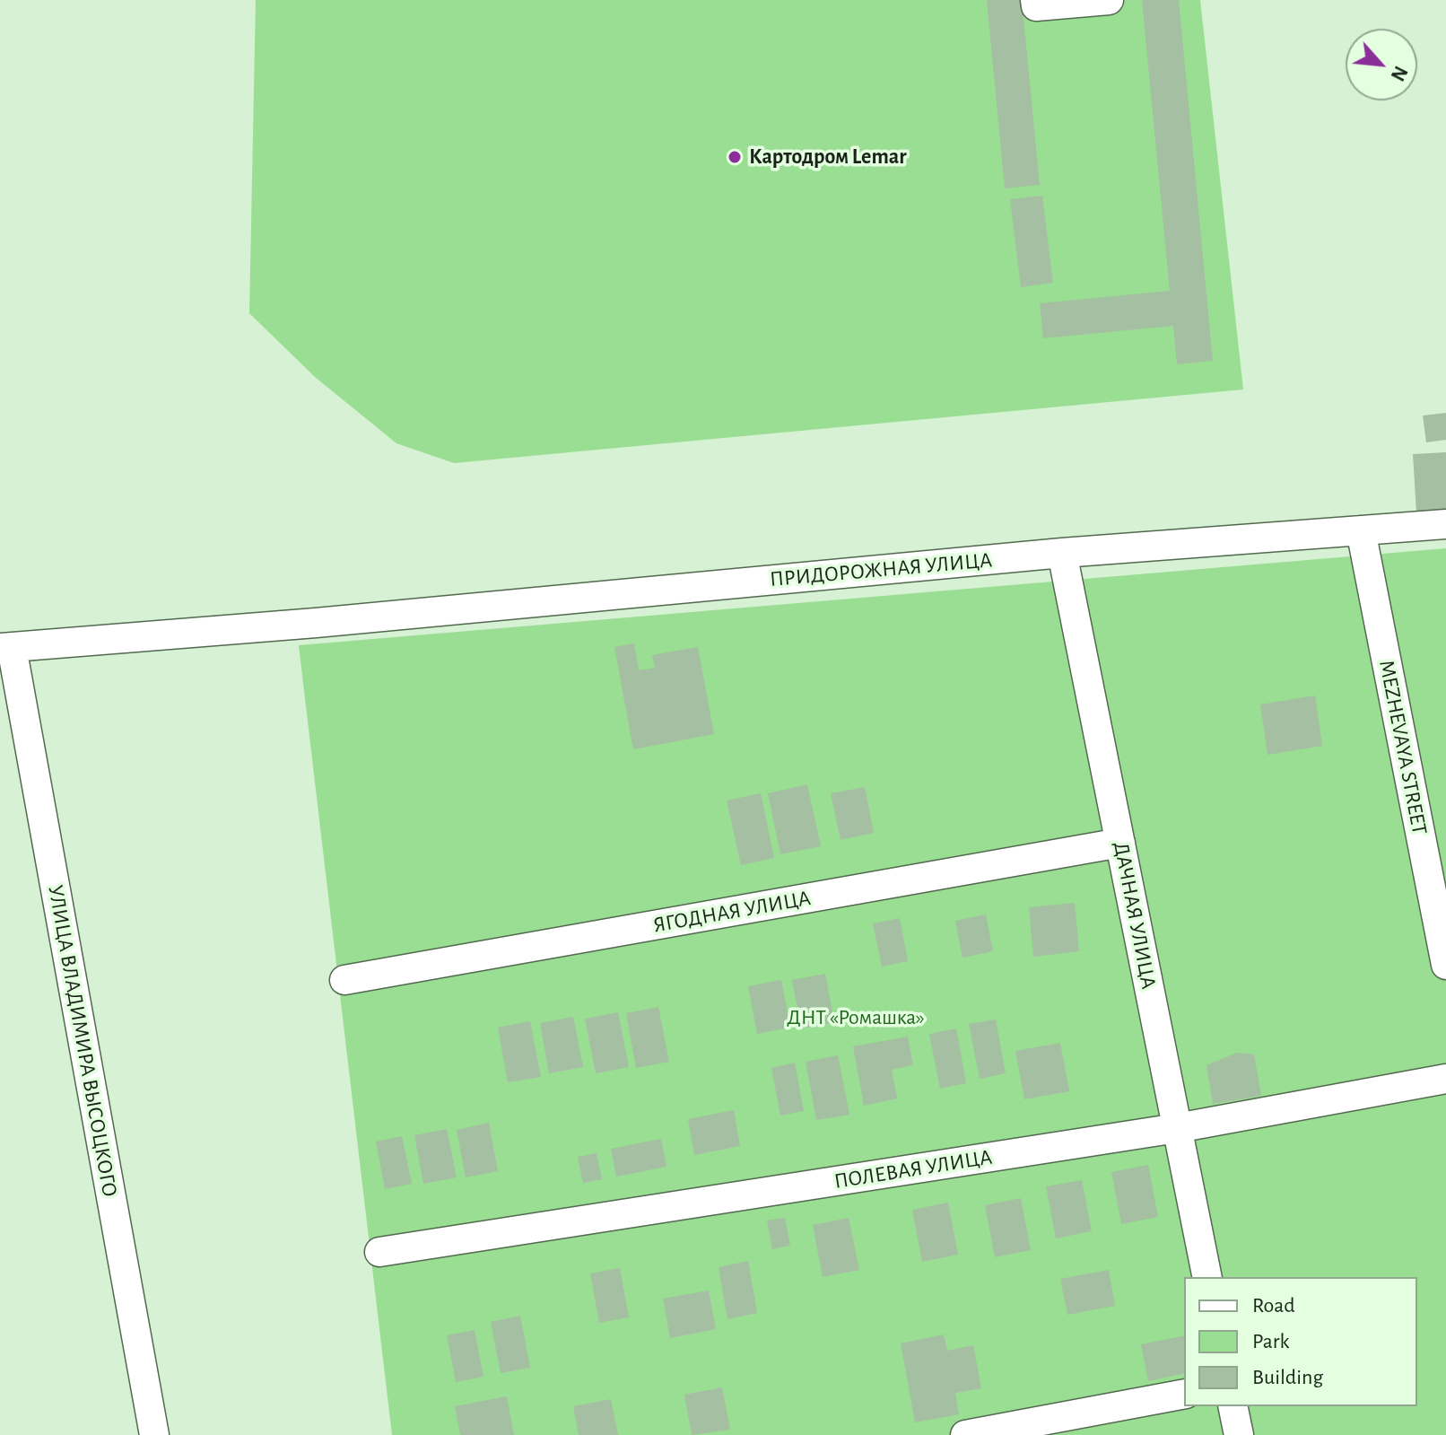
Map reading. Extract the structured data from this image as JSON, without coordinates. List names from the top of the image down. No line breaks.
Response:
{"streets":{"street":["ПРИДОРОЖНАЯ УЛИЦА","MEZHEVAYA STREET","ЯГОДНАЯ УЛИЦА","ДАЧНАЯ УЛИЦА","УЛИЦА ВЛАДИМИРА ВЫСОЦКОГО","ПОЛЕВАЯ УЛИЦА"]},"crossings":[["ПРИДОРОЖНАЯ УЛИЦА","MEZHEVAYA STREET"],["ПРИДОРОЖНАЯ УЛИЦА","ДАЧНАЯ УЛИЦА"],["ПРИДОРОЖНАЯ УЛИЦА","УЛИЦА ВЛАДИМИРА ВЫСОЦКОГО"],["ЯГОДНАЯ УЛИЦА","ДАЧНАЯ УЛИЦА"],["ДАЧНАЯ УЛИЦА","ПОЛЕВАЯ УЛИЦА"]],"parks":["ДНТ «Ромашка»"],"places":["Картодром Lemar"],"legend":["Road","Park","Building"],"north":"bottom right"}
